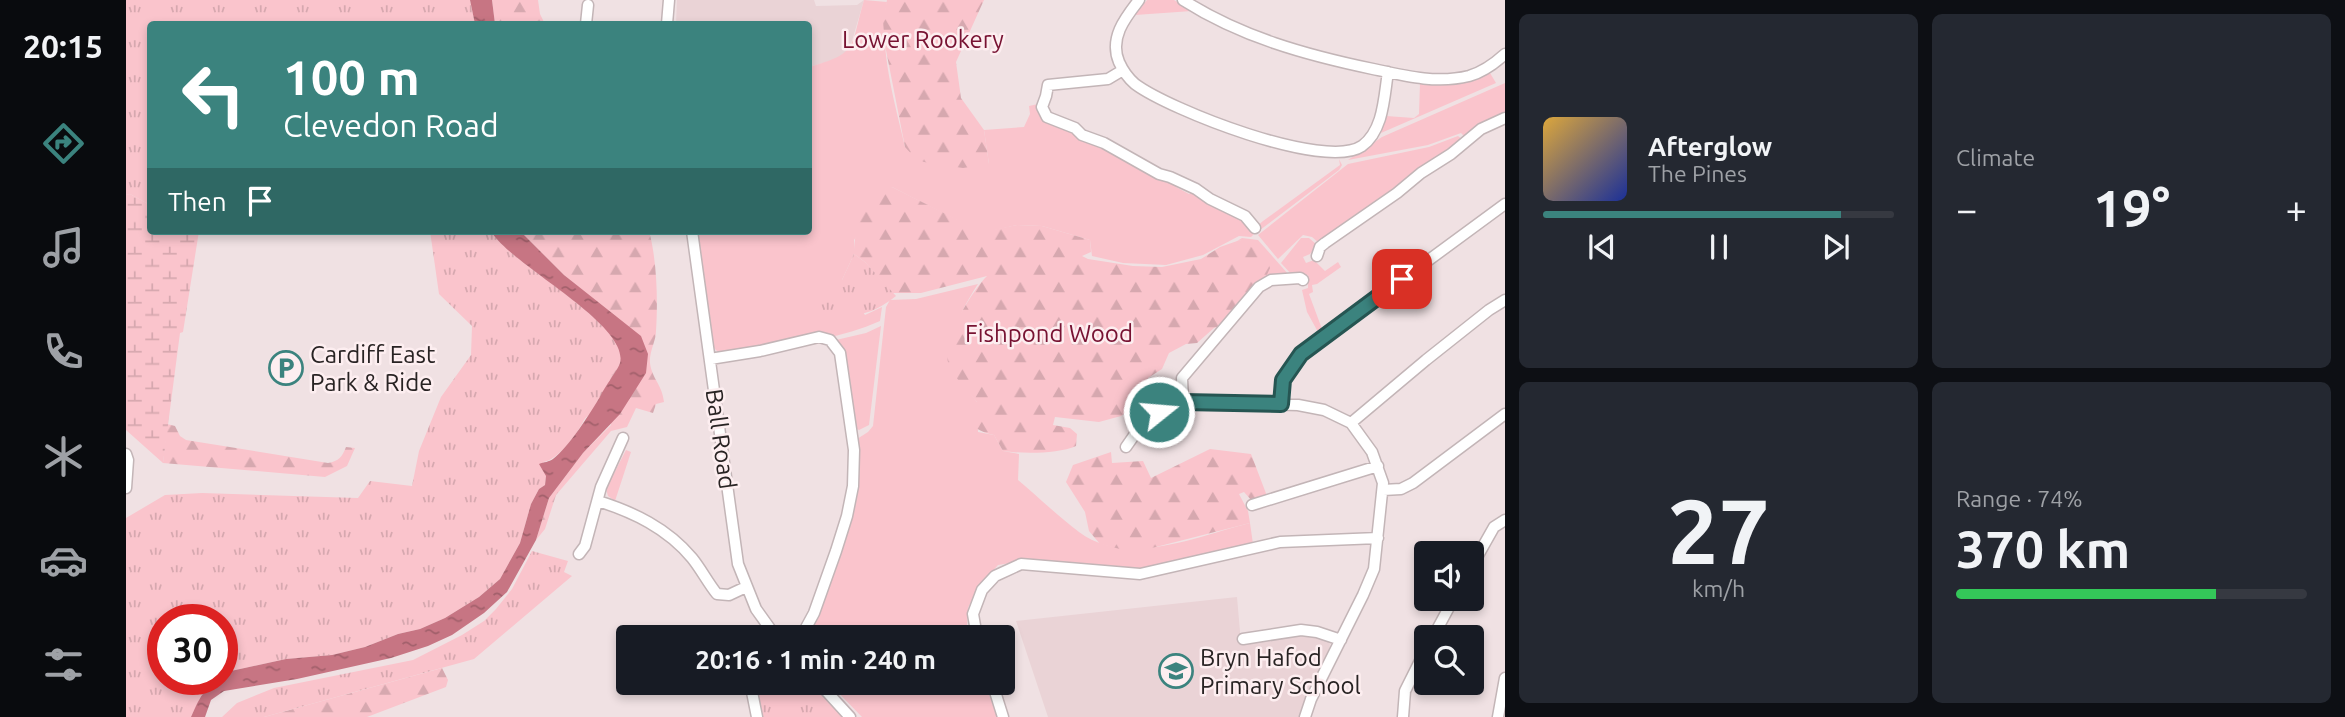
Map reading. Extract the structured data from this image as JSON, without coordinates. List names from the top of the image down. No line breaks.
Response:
{"streets":{"street":["Ball Road"]},"parks":["Lower Rookery","Fishpond Wood"],"places":{"parking":["Cardiff East Park & Ride"],"school or university":["Bryn Hafod Primary School"]},"page":{"tabs":"20:15","tile":["Climate",["27","km/h"],["Range · 74%","370 km"]],"turn":["100 m","Clevedon Road"],"song":["Afterglow","The Pines"],"then":"Then","heat":["−","19°","+"],"limit":"30","trip":"20:16 · 1 min · 240 m"}}
